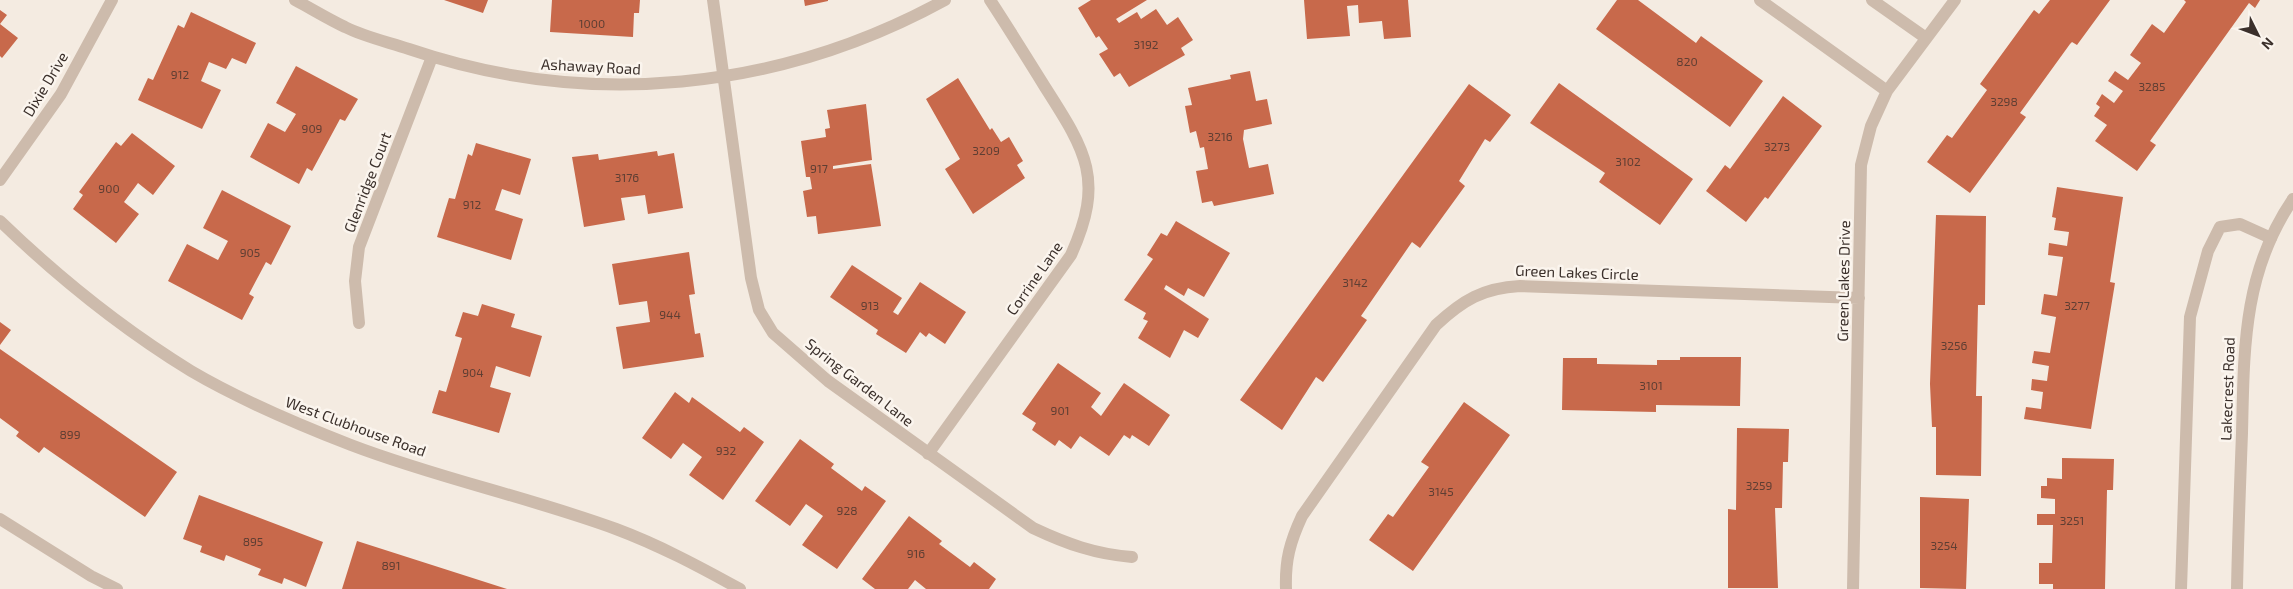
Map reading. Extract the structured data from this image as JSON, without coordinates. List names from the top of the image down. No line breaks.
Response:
{"streets":{"street":["Ashaway Road","Dixie Drive","Glenridge Court","Green Lakes Circle","Corrine Lane","Green Lakes Drive","Spring Garden Lane","Lakecrest Road","West Clubhouse Road"]},"crossings":[["Ashaway Road","Glenridge Court"],["Ashaway Road","Spring Garden Lane"],["Green Lakes Circle","Green Lakes Drive"],["Corrine Lane","Spring Garden Lane"]],"house_numbers":["1000","3192","820","912","3285","3298","909","3216","3273","3209","3102","917","3176","900","912","905","3142","913","3277","944","3256","904","3101","901","899","932","3259","3145","928","3251","895","3254","916","891"],"north":"bottom right"}
